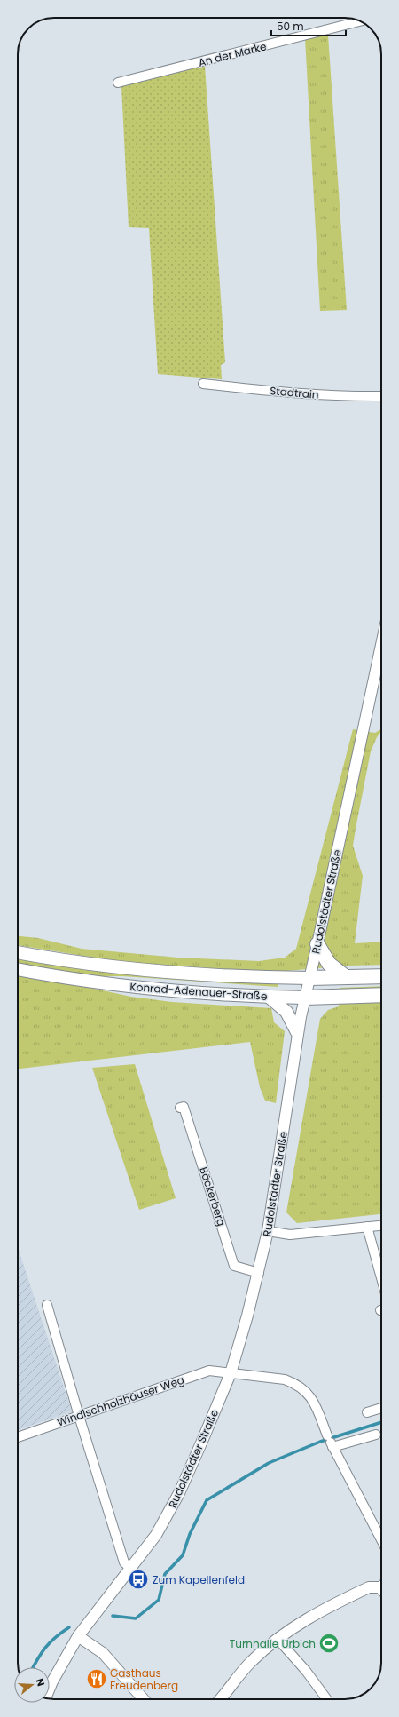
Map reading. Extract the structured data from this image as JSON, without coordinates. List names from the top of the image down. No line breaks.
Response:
{"streets":{"highway":["Konrad-Adenauer-Straße"],"street":["An der Marke","Stadtrain","Rudolstädter Straße","Bäckerberg","Windischholzhäuser Weg"]},"crossings":[["Rudolstädter Straße","Konrad-Adenauer-Straße"],["Rudolstädter Straße","Bäckerberg"],["Rudolstädter Straße","Windischholzhäuser Weg"]],"places":{"bus stop":["Zum Kapellenfeld"],"sports":["Turnhalle Urbich"],"restaurant":["Gasthaus Freudenberg"]},"scale_bar":"50 m","north":"right"}
